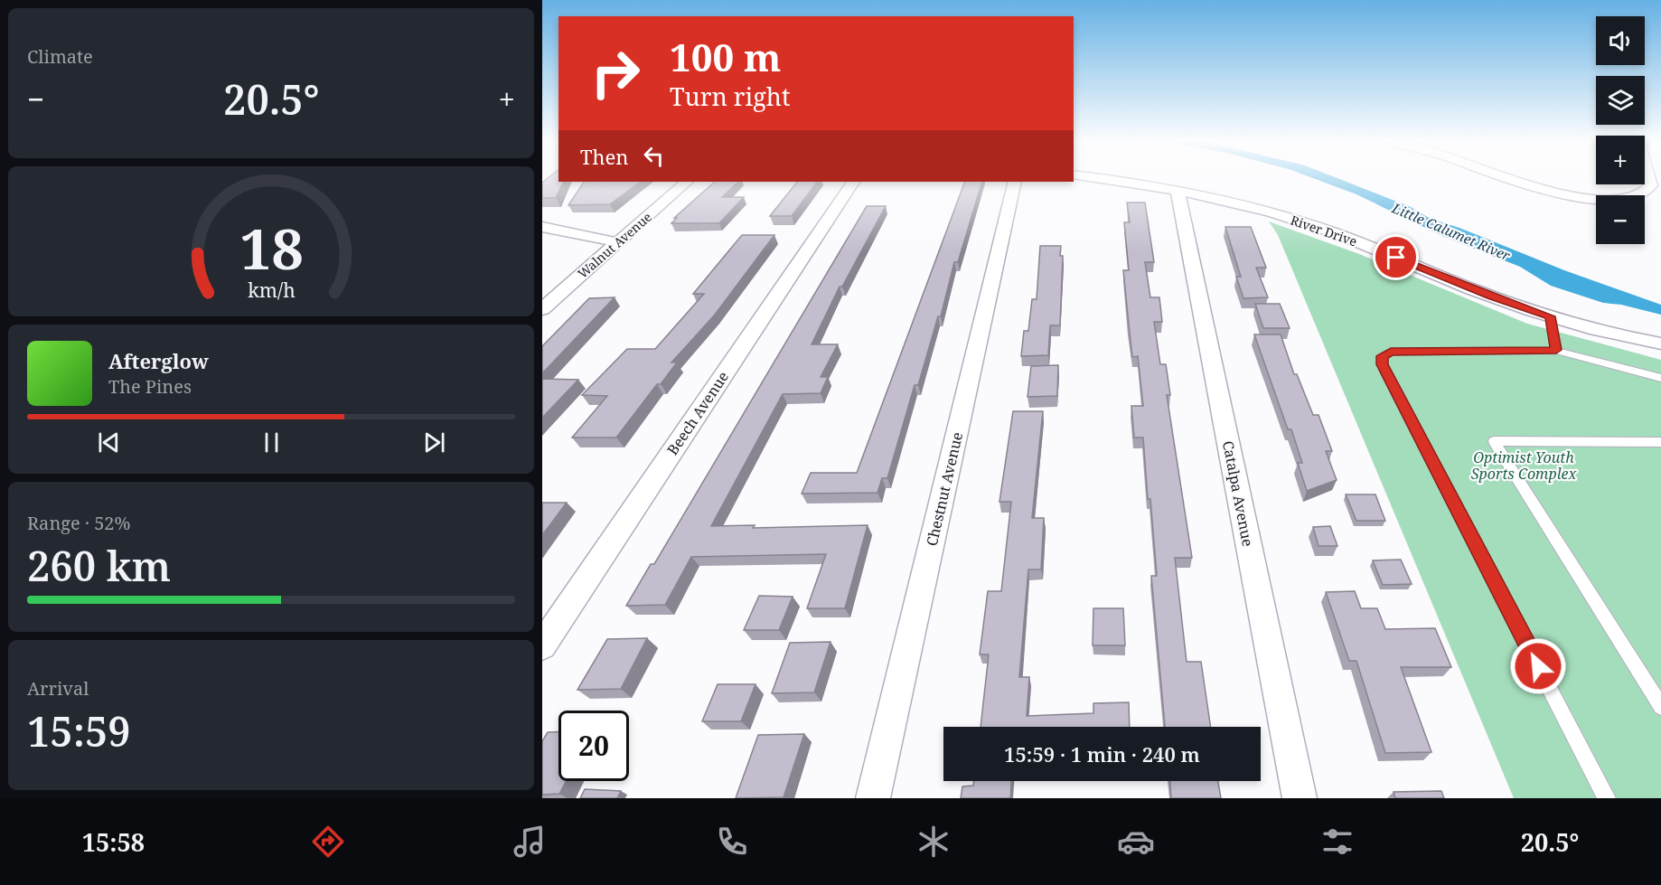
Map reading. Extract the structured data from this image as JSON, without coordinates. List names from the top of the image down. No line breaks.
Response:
{"streets":{"street":["River Drive","Walnut Avenue","Beech Avenue","Chestnut Avenue","Catalpa Avenue"]},"crossings":[["River Drive","Catalpa Avenue"]],"water":["Little Calumet River"],"parks":["Optimist Youth Sports Complex"],"page":{"tile":["Climate",["Range · 52%","260 km"],["Arrival","15:59"]],"map_buttons":["+","−"],"turn":["100 m","Turn right"],"heat":["−","20.5°","+"],"then":"Then","song":["Afterglow","The Pines"],"limit":"20","trip":"15:59 · 1 min · 240 m","tabs":["15:58","20.5°"],"gauge":["18","km/h"]}}
